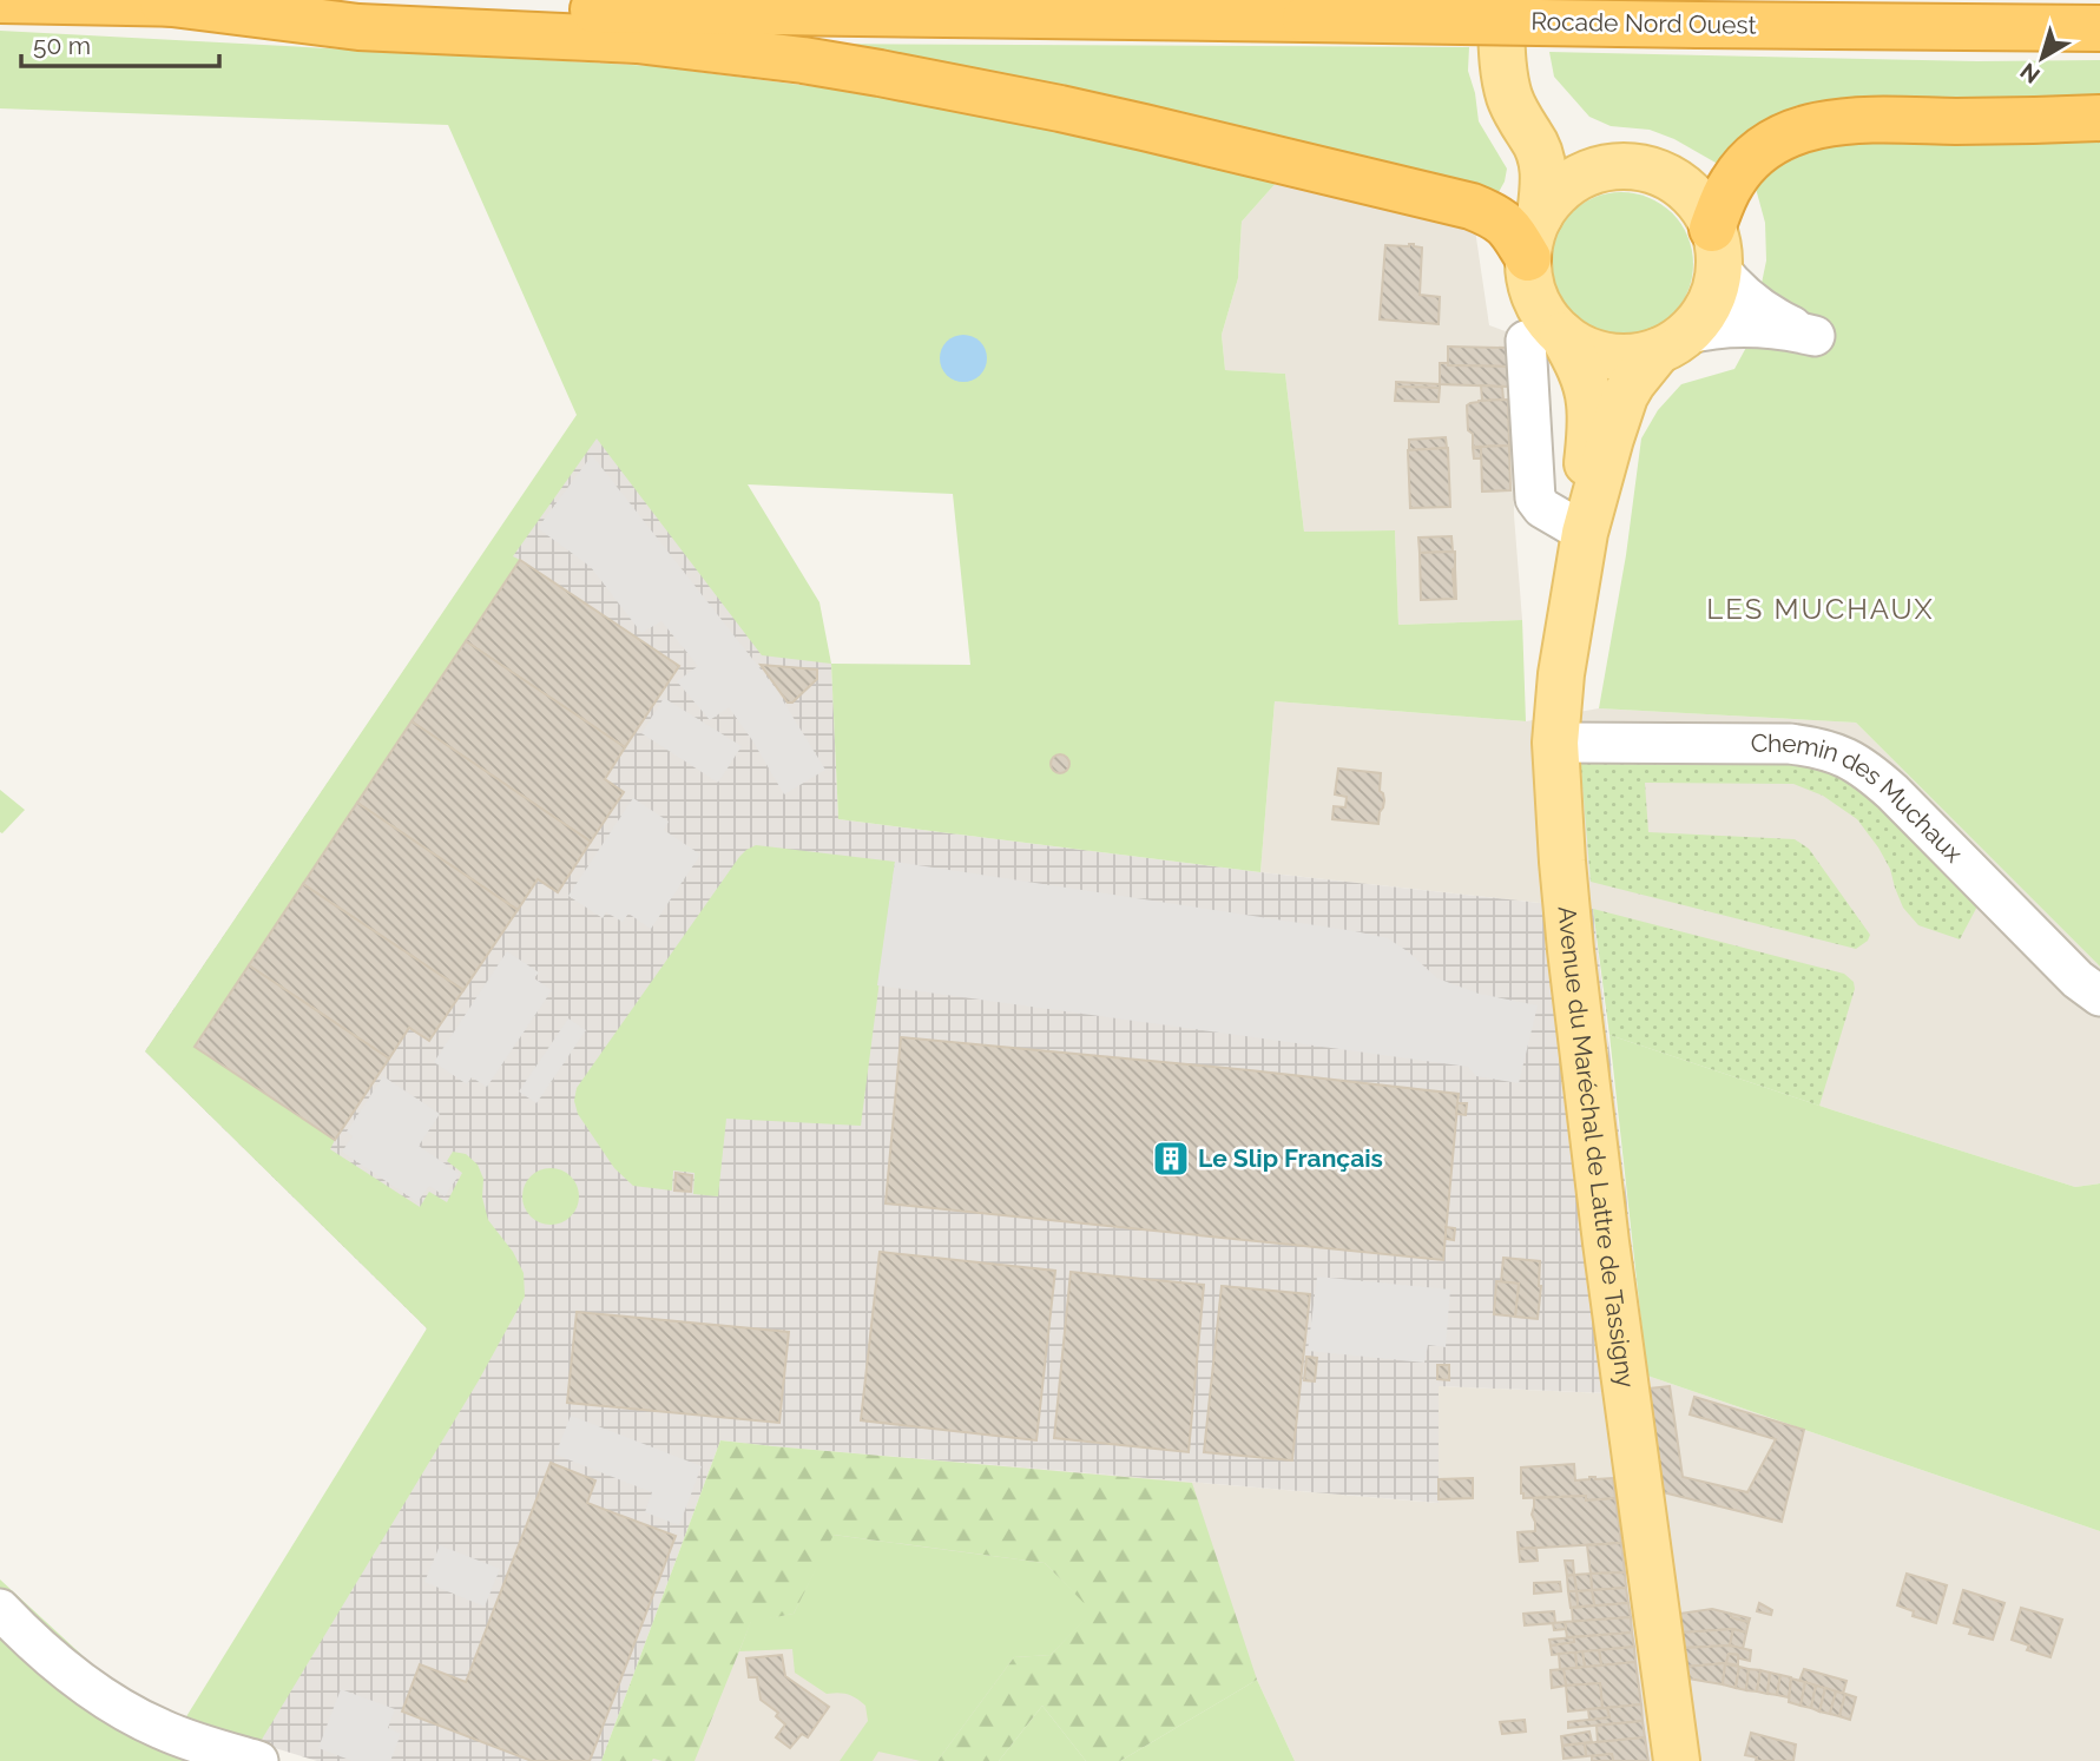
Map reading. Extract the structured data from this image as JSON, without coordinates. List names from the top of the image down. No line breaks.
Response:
{"streets":{"highway":["Rocade Nord Ouest"],"main road":["Avenue du Maréchal de Lattre de Tassigny"],"street":["Chemin des Muchaux"]},"crossings":[["Chemin des Muchaux","Avenue du Maréchal de Lattre de Tassigny"]],"districts":["LES MUCHAUX"],"places":{"building":["Le Slip Français"]},"scale_bar":"50 m","north":"bottom left"}
